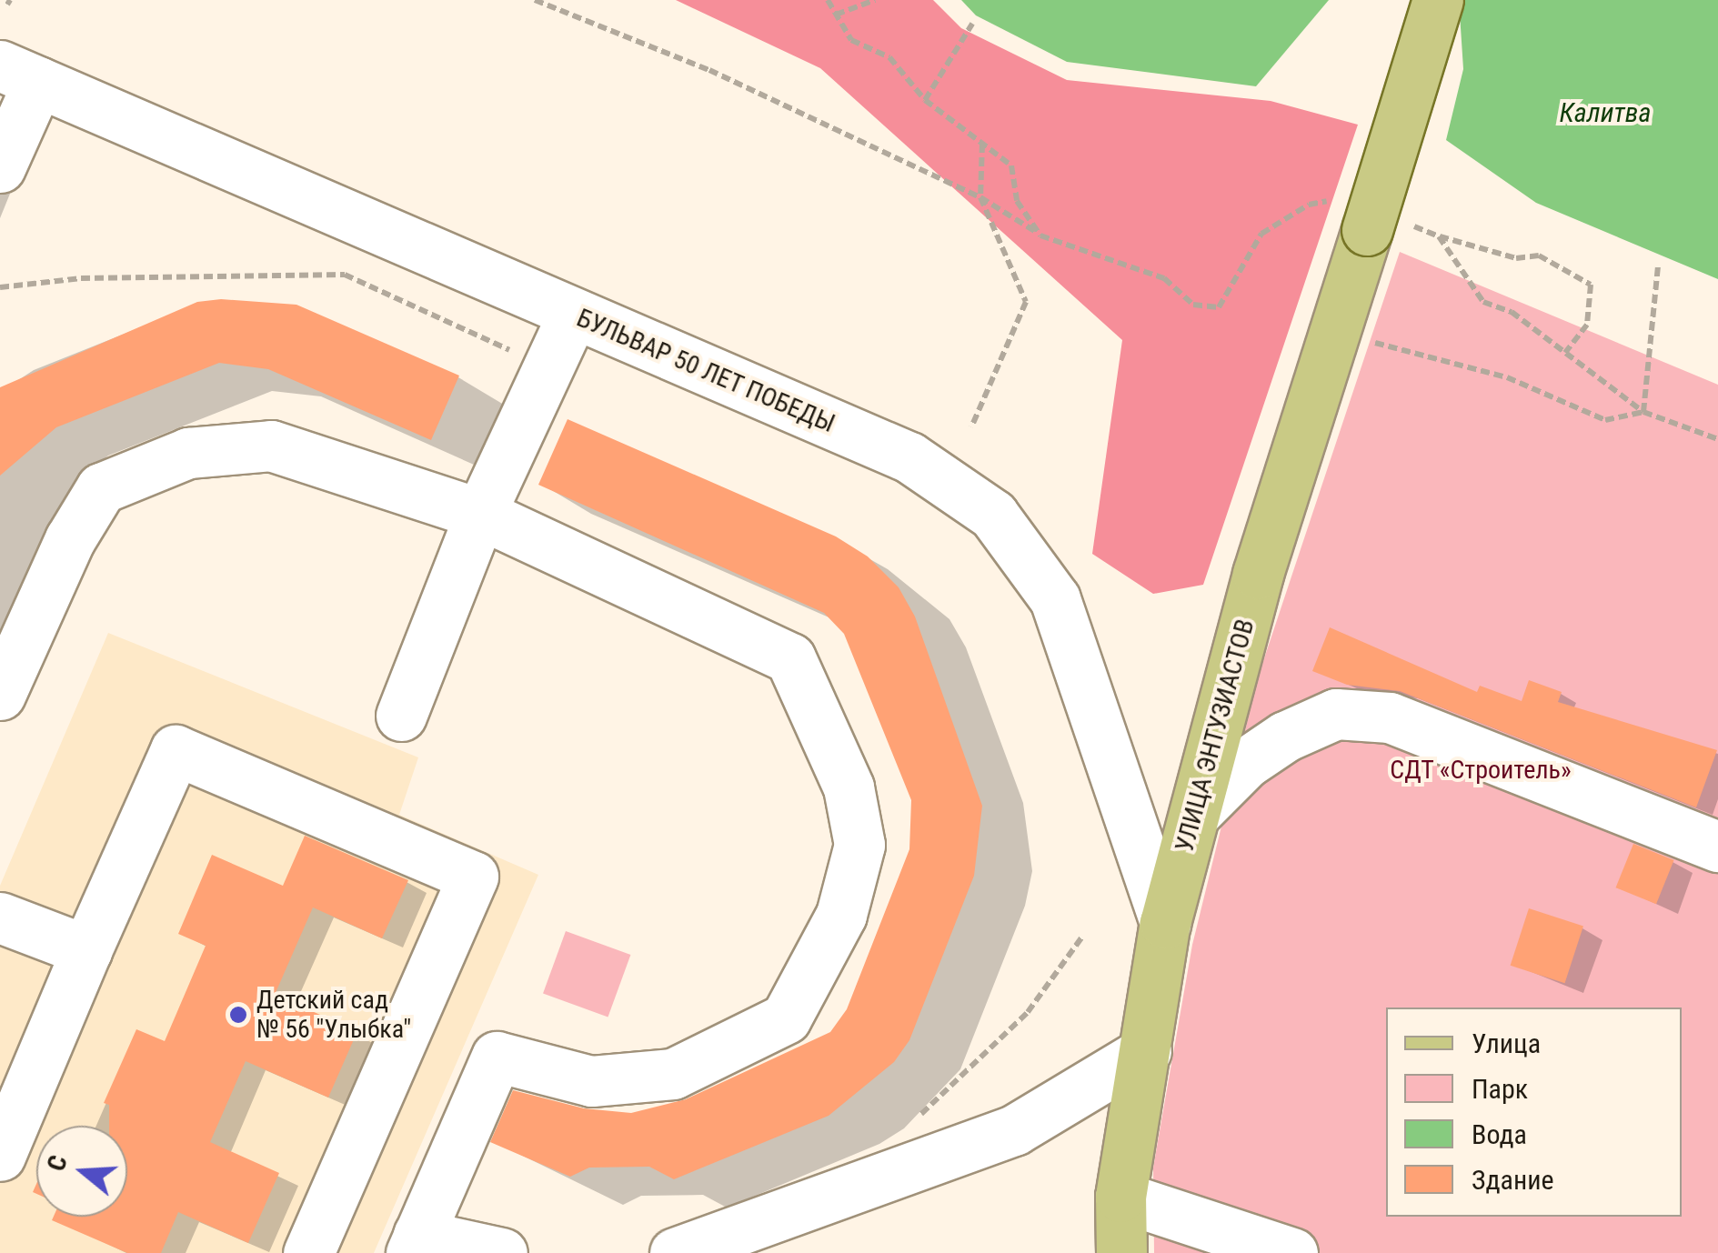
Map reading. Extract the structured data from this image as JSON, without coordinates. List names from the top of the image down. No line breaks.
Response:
{"streets":{"main road":["УЛИЦА ЭНТУЗИАСТОВ"],"street":["БУЛЬВАР 50 ЛЕТ ПОБЕДЫ"]},"crossings":[["БУЛЬВАР 50 ЛЕТ ПОБЕДЫ","УЛИЦА ЭНТУЗИАСТОВ"]],"water":["Калитва"],"parks":["СДТ «Строитель»"],"places":["Детский сад № 56 \"Улыбка\""],"legend":["Улица","Парк","Вода","Здание"],"north":"left"}
